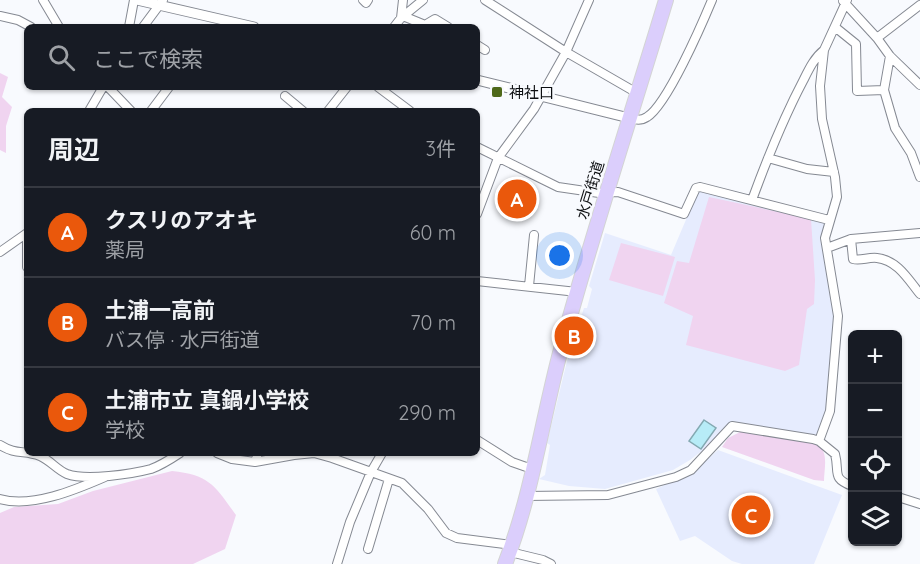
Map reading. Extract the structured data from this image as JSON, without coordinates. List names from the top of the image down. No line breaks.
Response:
{"streets":{"highway":["水戸街道"]},"places":{"transit":["神社口"]},"page":{"search":"ここで検索","heading":["周辺","3件"],"pins":["A","B","C"],"list":[{"mark":"A","name":"クスリのアオキ","note":"薬局","value":"60 m"},{"mark":"B","name":"土浦一高前","note":"バス停 · 水戸街道","value":"70 m"},{"mark":"C","name":"土浦市立 真鍋小学校","note":"学校","value":"290 m"}],"map_buttons":["+","−"]}}
